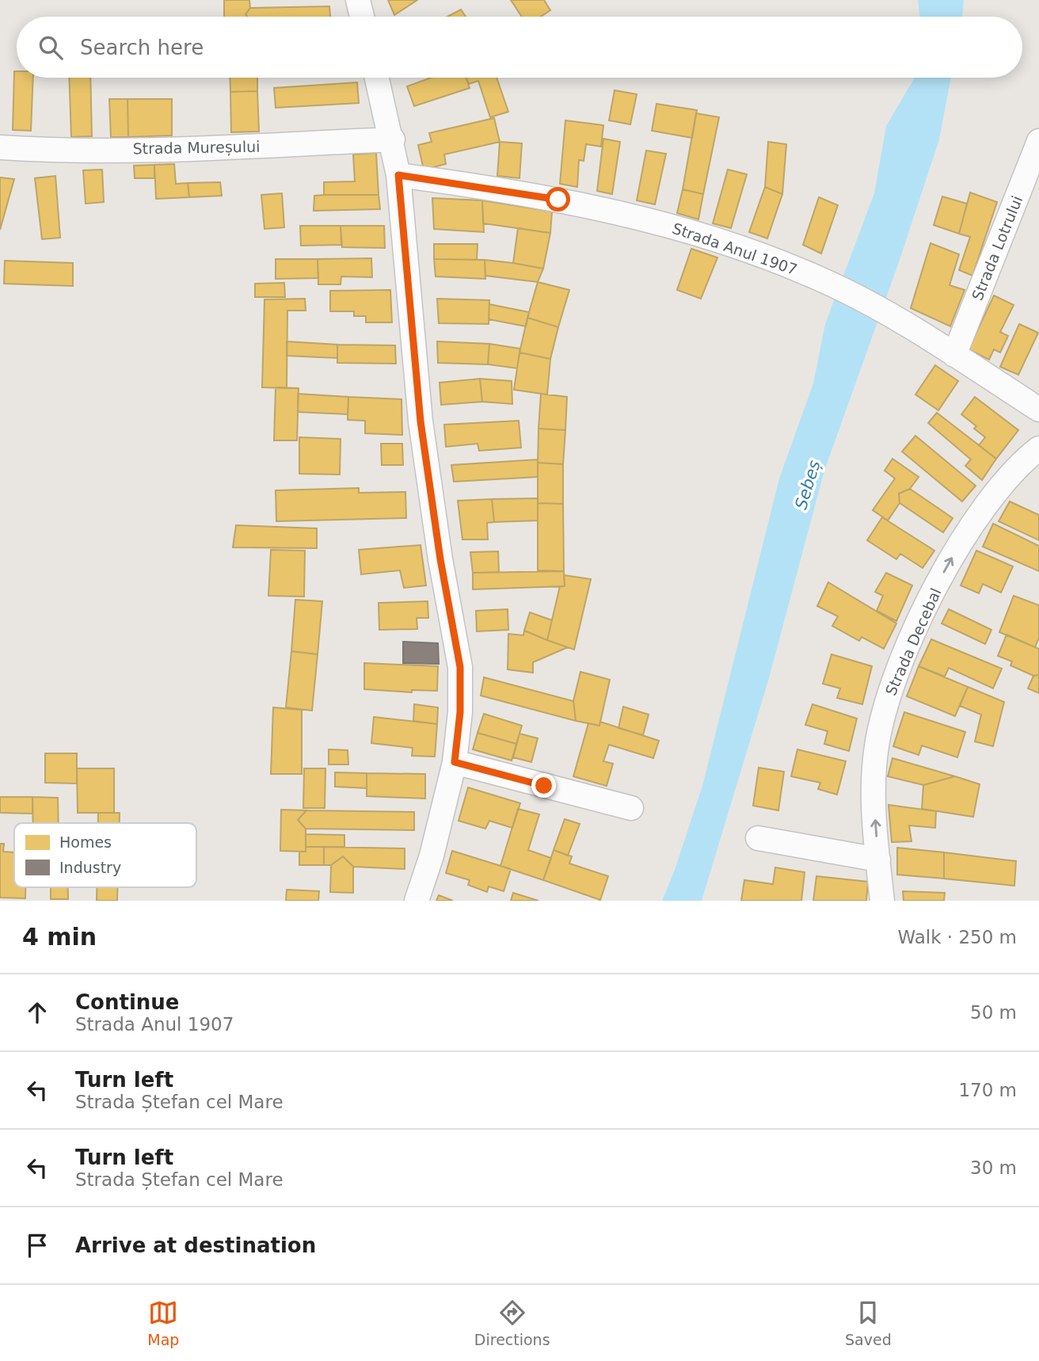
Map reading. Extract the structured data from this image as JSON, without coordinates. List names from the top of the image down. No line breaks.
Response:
{"streets":{"street":["Strada Mureșului","Strada Lotrului","Strada Anul 1907","Strada Decebal"]},"crossings":[["Strada Lotrului","Strada Anul 1907"]],"one_way":["Strada Decebal"],"water":["Sebeș"],"legend":["Homes","Industry"],"page":{"search":"Search here","heading":["4 min","Walk · 250 m"],"list":[["Continue","Strada Anul 1907","50 m"],["Turn left","Strada Ștefan cel Mare","170 m"],["Turn left","Strada Ștefan cel Mare","30 m"],"Arrive at destination"],"nav":["Map","Directions","Saved"]}}
